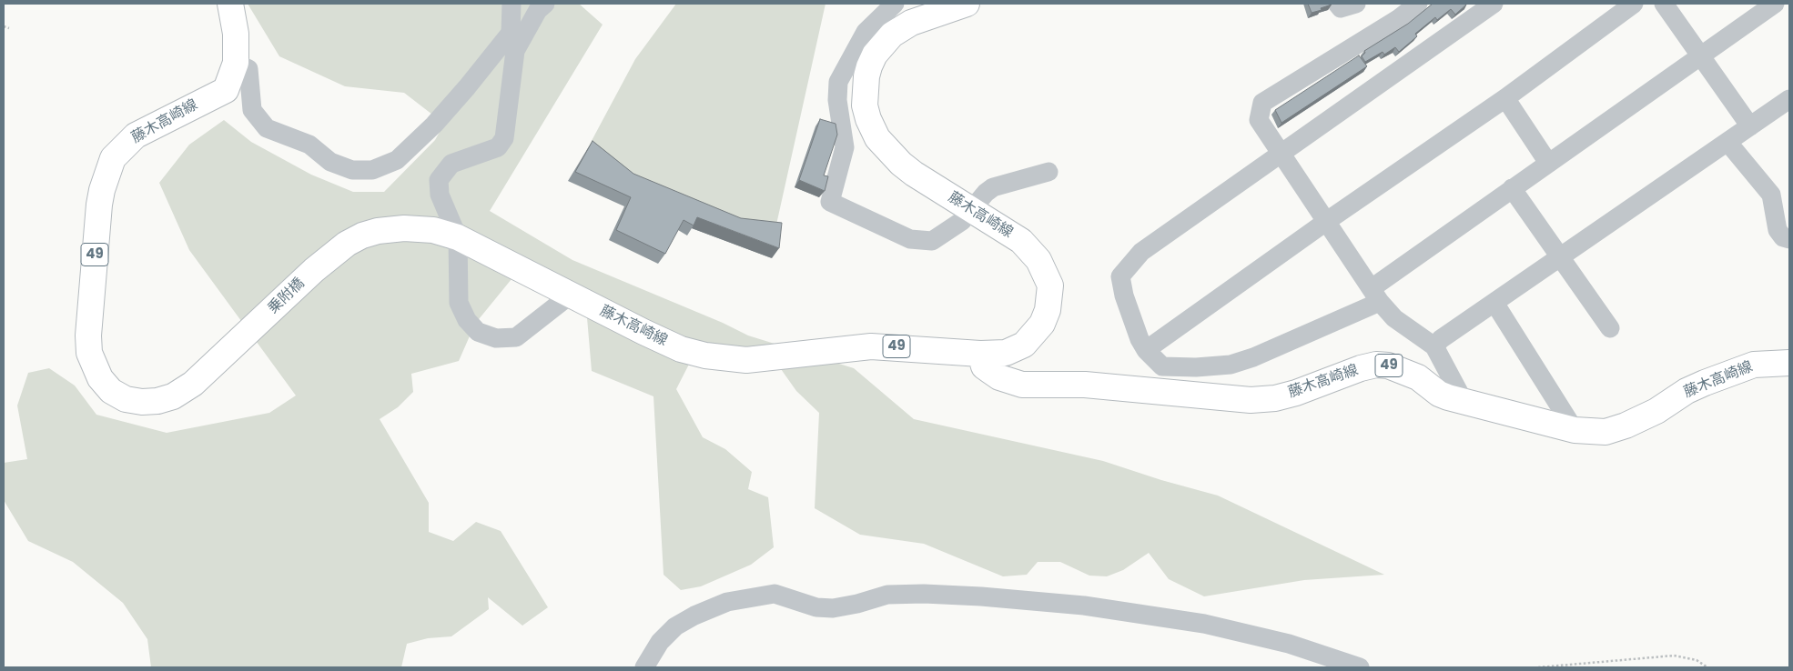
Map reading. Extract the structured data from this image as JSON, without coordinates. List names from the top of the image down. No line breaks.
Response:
{"streets":{"main road":["藤木高崎線","49","乗附橋"]},"crossings":[["藤木高崎線","乗附橋"]]}
